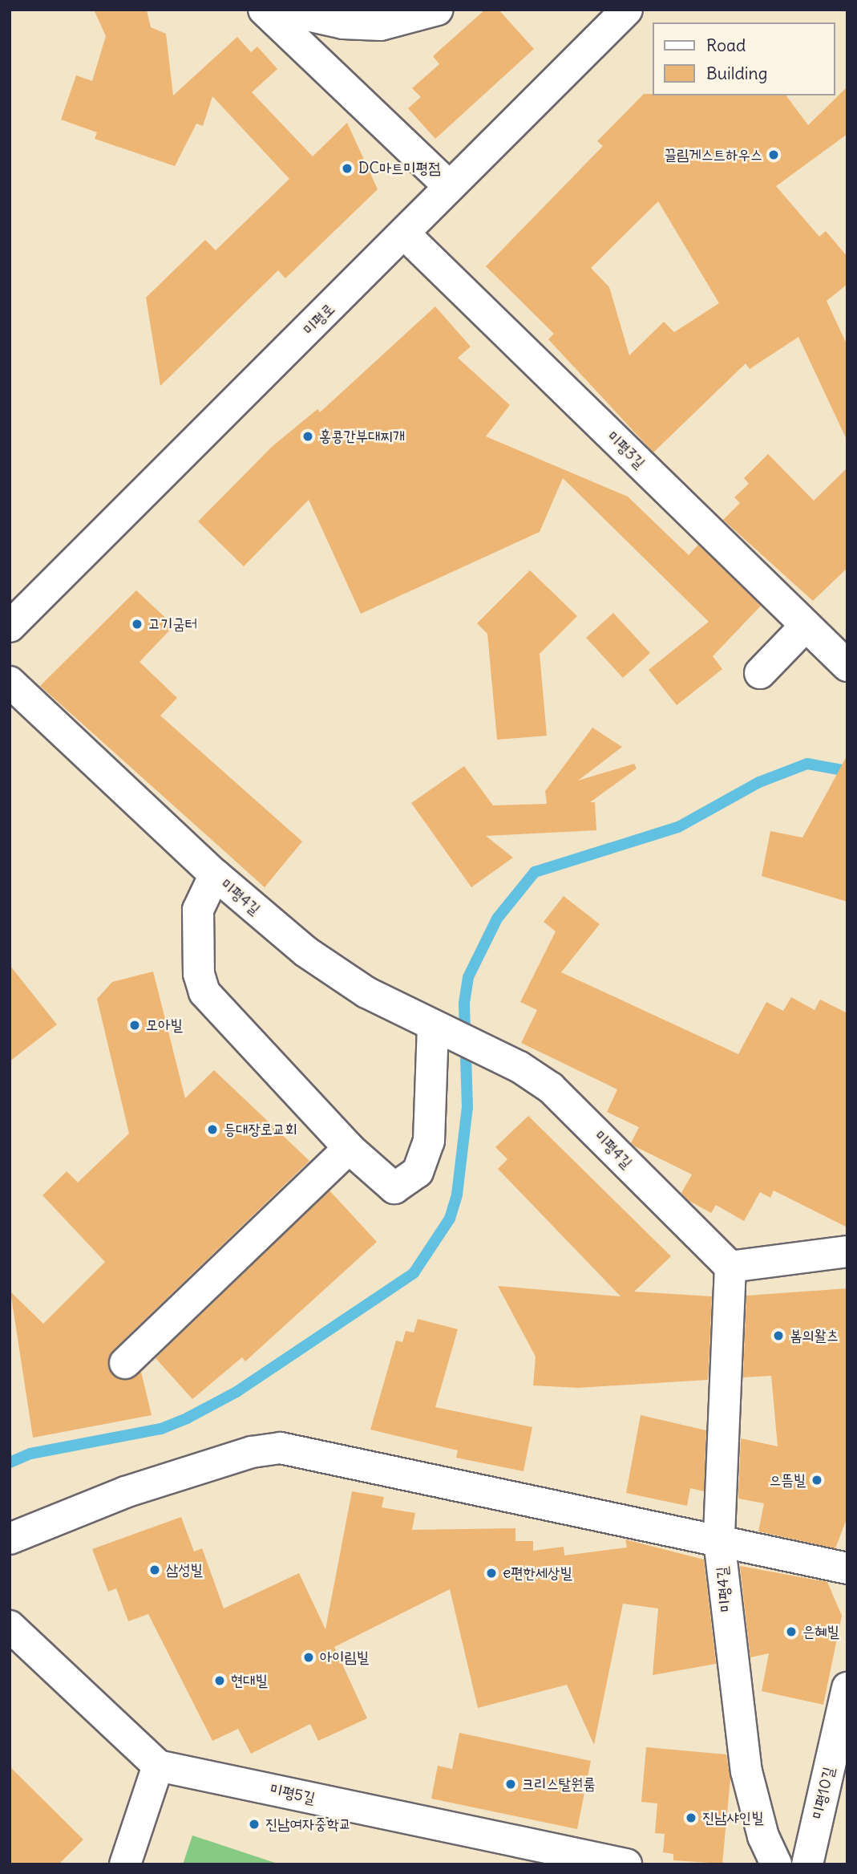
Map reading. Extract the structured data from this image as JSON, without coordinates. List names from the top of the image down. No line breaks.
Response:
{"streets":{"street":["미평로","미평3길","미평4길","미평10길","미평5길"]},"crossings":[["미평로","미평3길"]],"places":["끌림게스트하우스","DC마트미평점","홍콩간부대찌개","고기굼터","모아빌","등대장로교회","봄의왈츠","으뜸빌","삼성빌","e편한세상빌","은혜빌","아이림빌","현대빌","크리스탈원룸","진남샤인빌","진남여자중학교"],"legend":["Road","Building"]}
